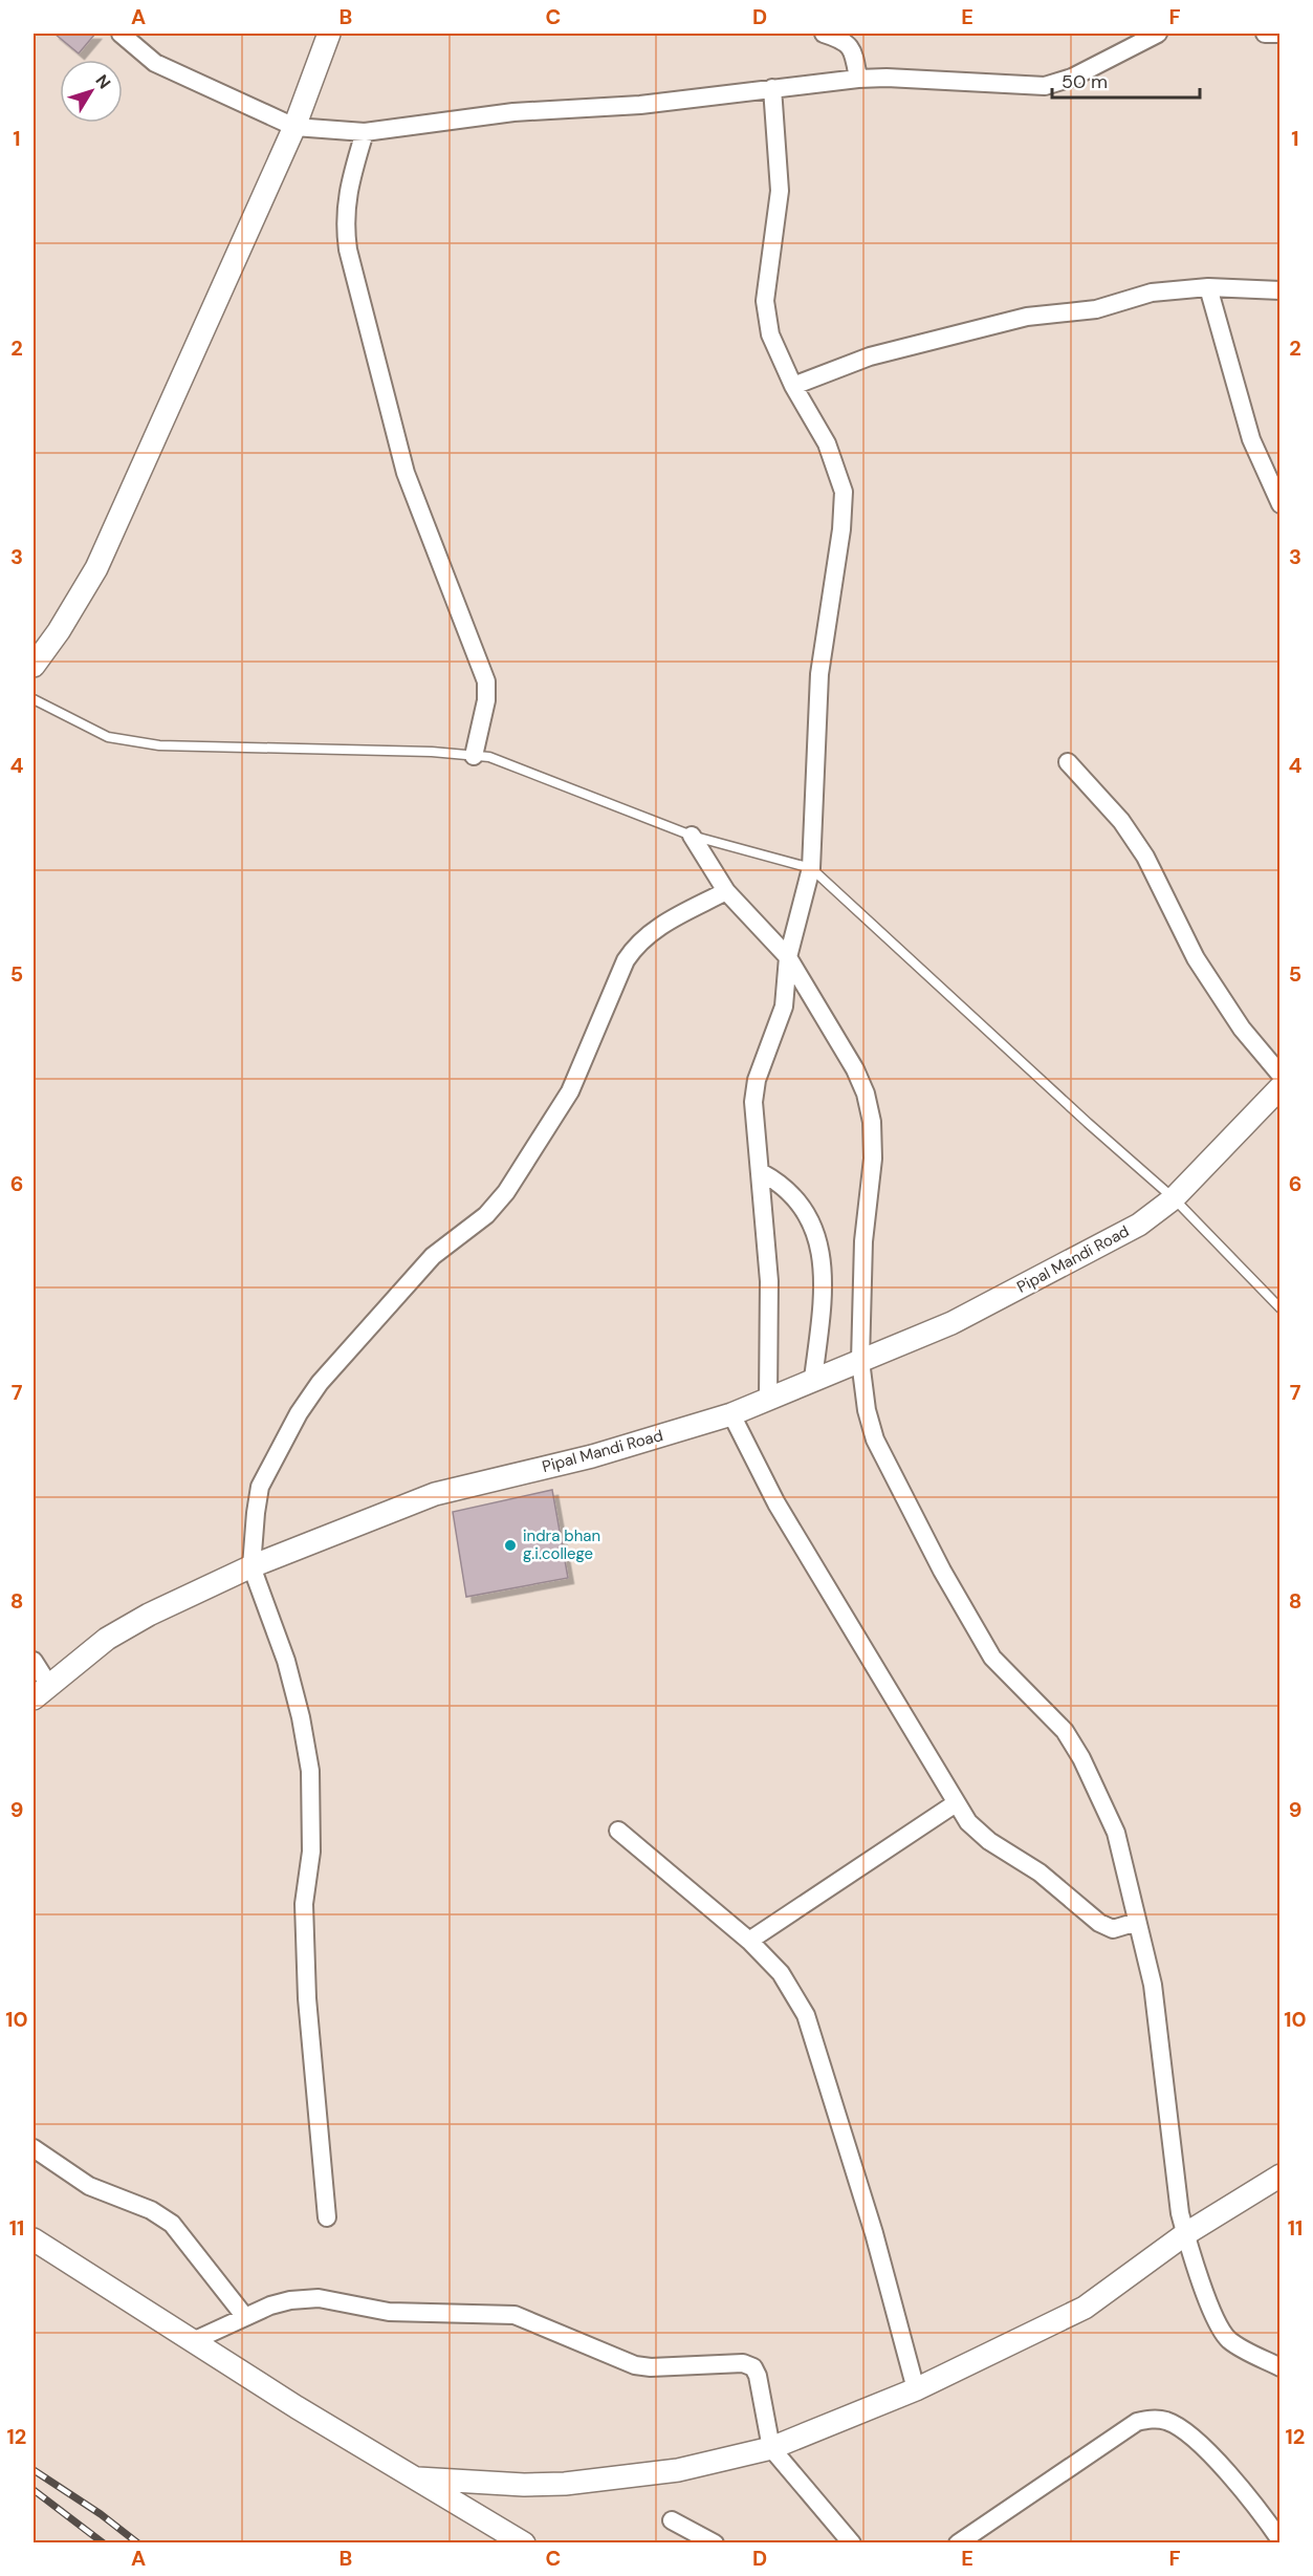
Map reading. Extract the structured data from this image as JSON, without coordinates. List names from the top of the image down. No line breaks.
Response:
{"streets":{"street":["Pipal Mandi Road"]},"places":["indra bhan g.i.college"],"scale_bar":"50 m","north":"top right","grid":{"columns":["A","B","C","D","E","F"],"rows":["1","2","3","4","5","6","7","8","9","10","11","12"]}}
